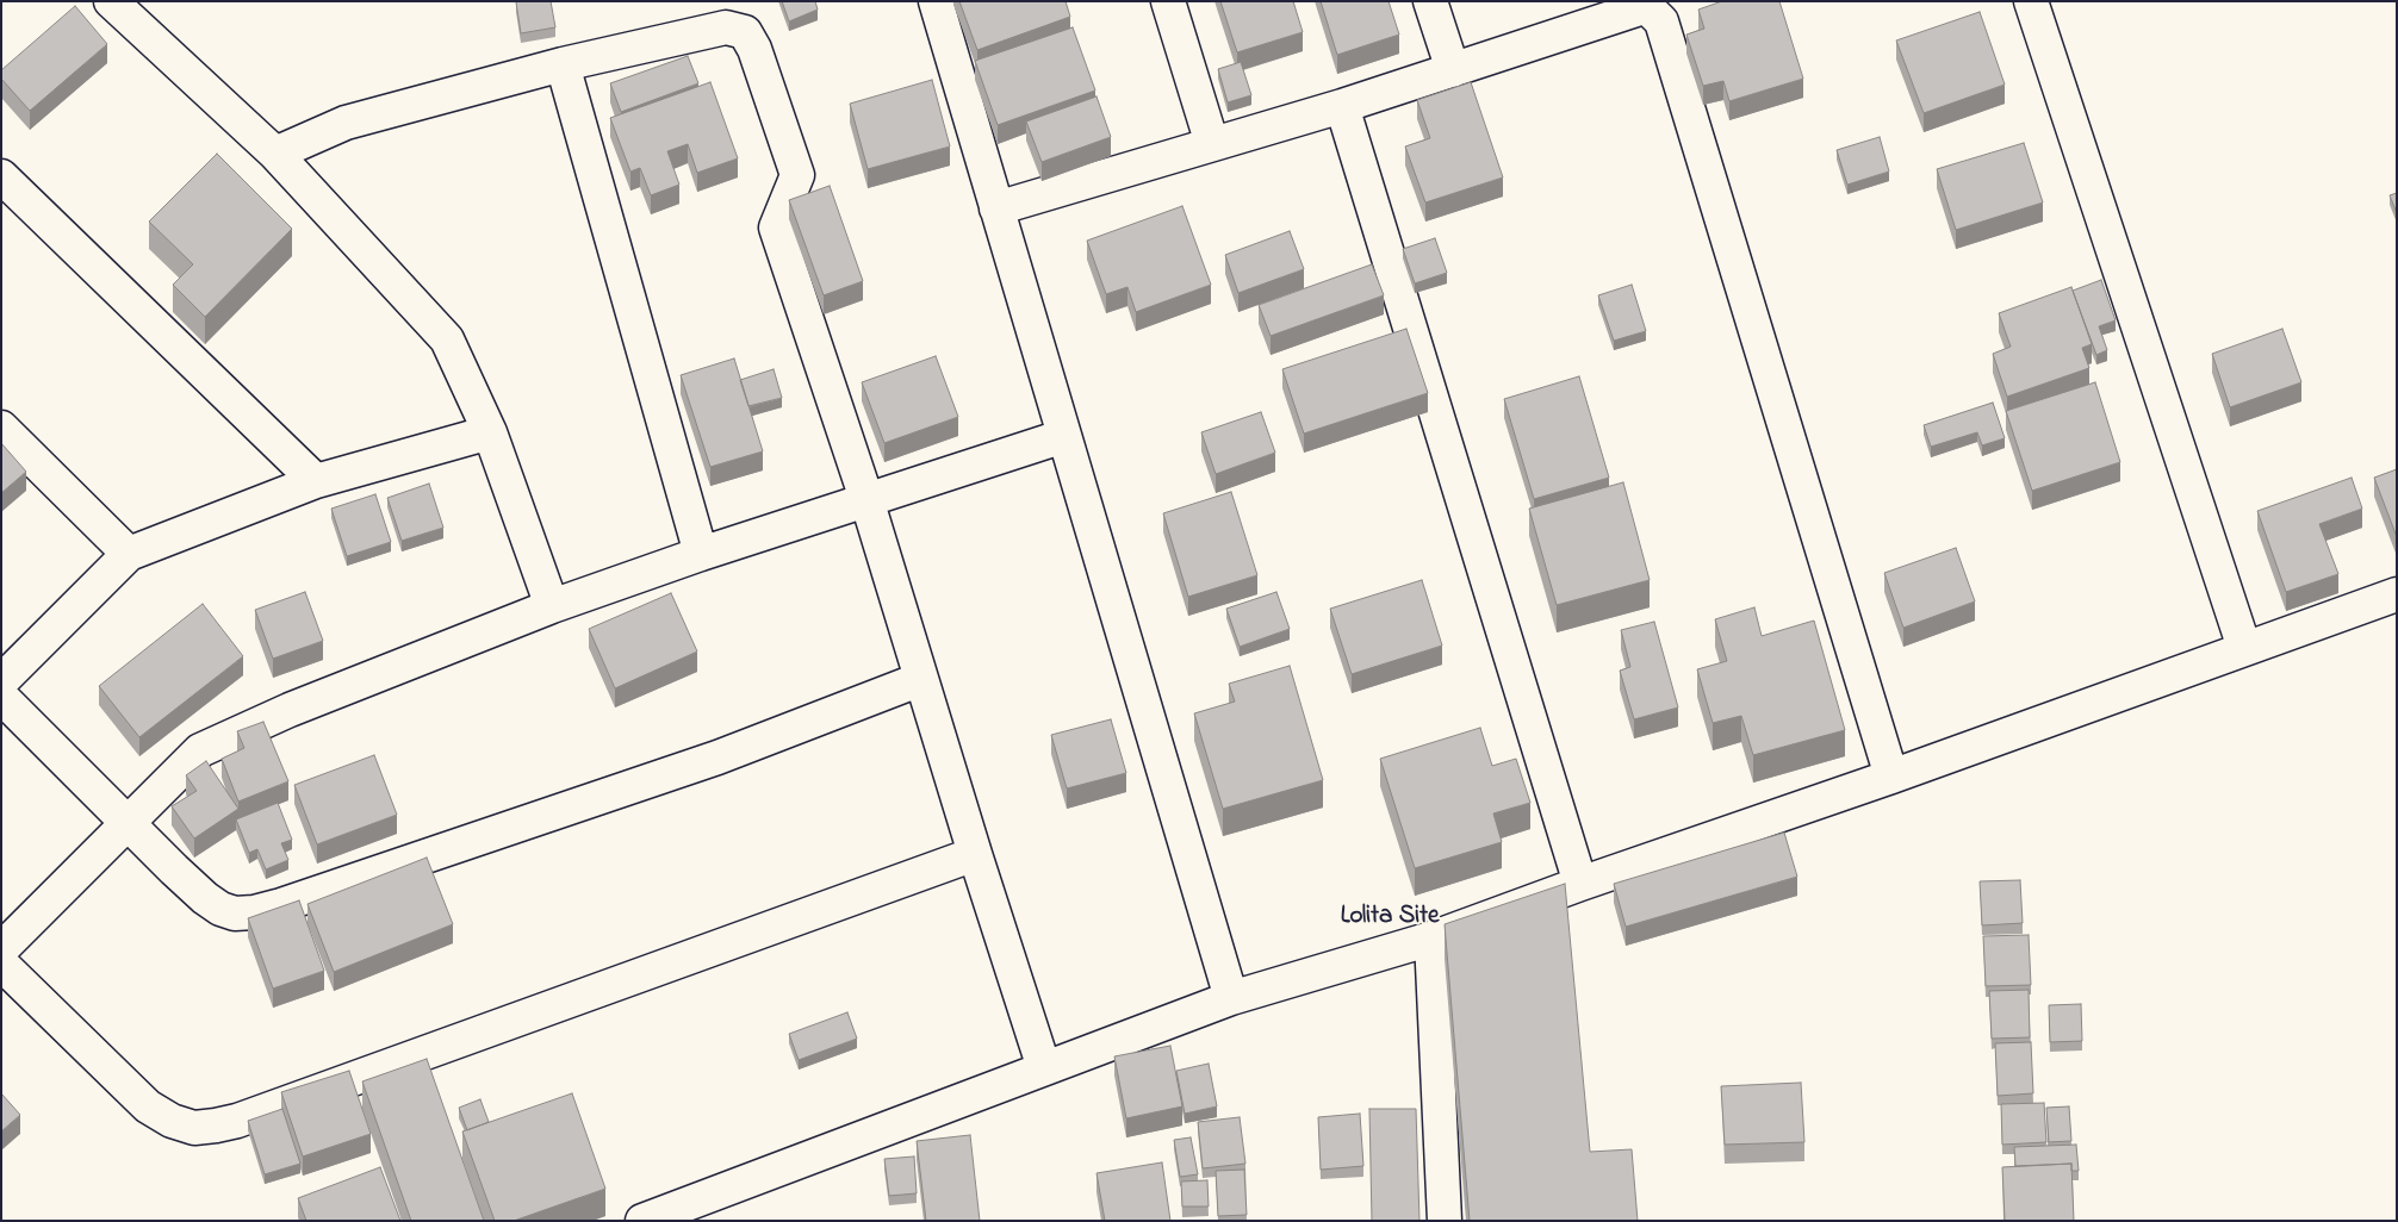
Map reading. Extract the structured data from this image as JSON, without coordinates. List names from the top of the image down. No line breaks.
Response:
{"districts":["Lolita Site"]}
